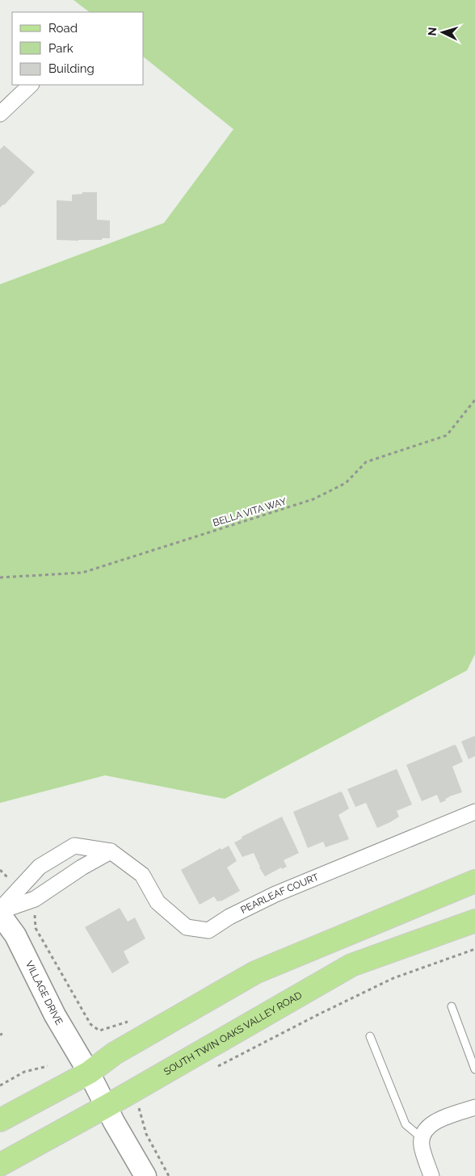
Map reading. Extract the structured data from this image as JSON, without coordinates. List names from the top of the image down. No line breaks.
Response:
{"streets":{"main road":["SOUTH TWIN OAKS VALLEY ROAD"],"street":["PEARLEAF COURT","VILLAGE DRIVE"],"path":["BELLA VITA WAY"]},"crossings":[["VILLAGE DRIVE","SOUTH TWIN OAKS VALLEY ROAD"]],"legend":["Road","Park","Building"],"north":"left"}
